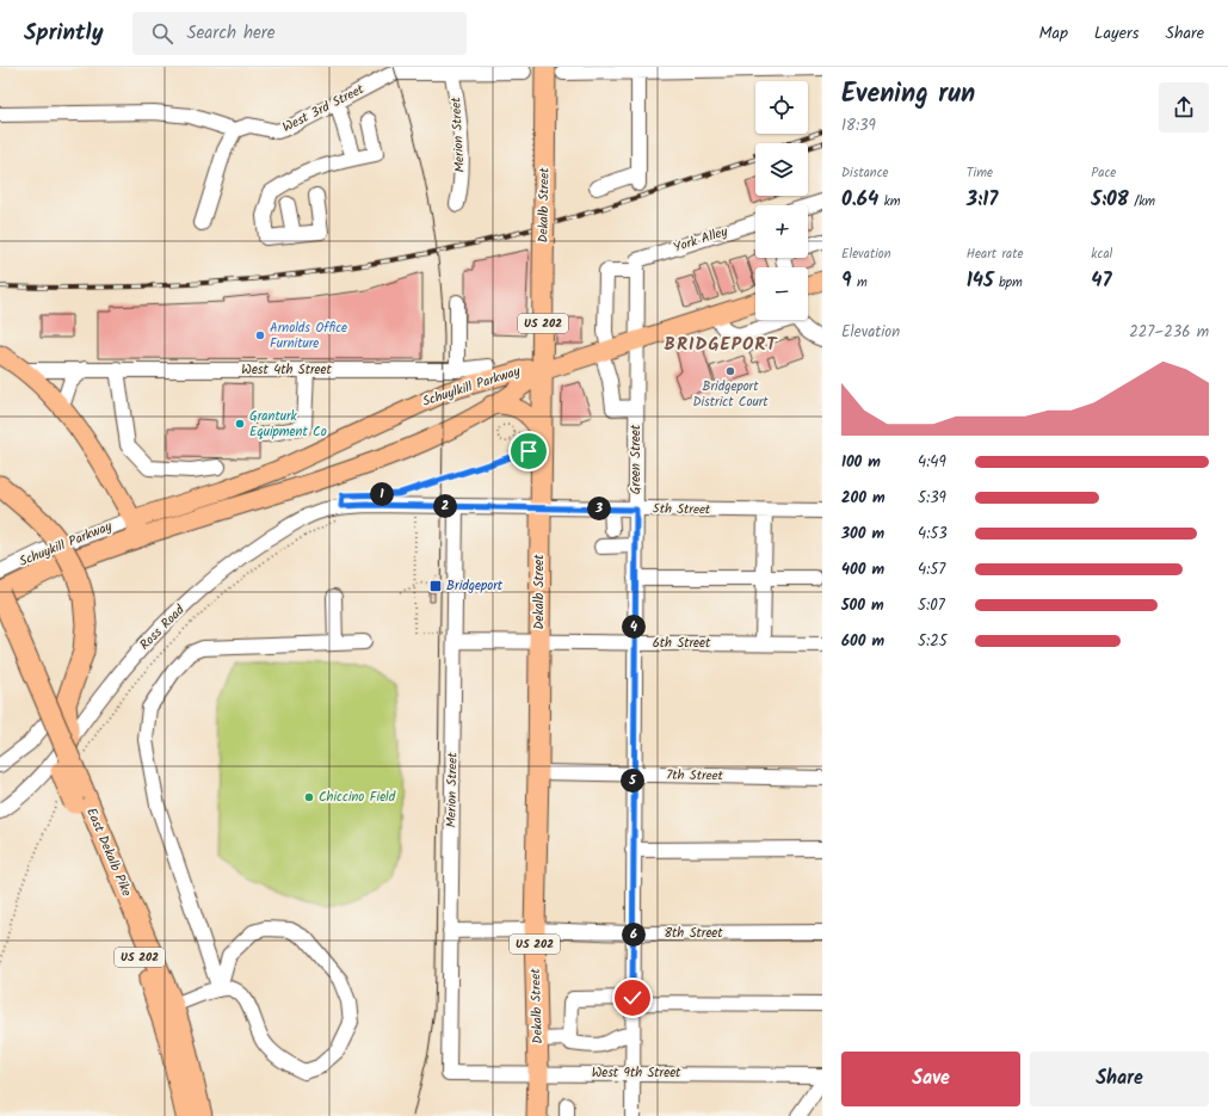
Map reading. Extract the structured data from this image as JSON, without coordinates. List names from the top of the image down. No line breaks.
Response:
{"streets":{"highway":["Dekalb Street","US 202","East Dekalb Pike"],"main road":["Schuylkill Parkway"],"street":["West 3rd Street","Merion Street","York Alley","West 4th Street","Green Street","5th Street","Schuykill Parkway","Ross Road","6th Street","7th Street","8th Street","West 9th Street"]},"crossings":[["West 3rd Street","Merion Street"],["Merion Street","5th Street"],["Merion Street","6th Street"],["Merion Street","8th Street"],["Merion Street","West 9th Street"],["Dekalb Street","Schuylkill Parkway"],["Dekalb Street","5th Street"],["Dekalb Street","6th Street"],["Dekalb Street","7th Street"],["Dekalb Street","8th Street"],["Dekalb Street","West 9th Street"],["York Alley","Green Street"],["Schuylkill Parkway","Schuykill Parkway"],["Green Street","5th Street"],["Green Street","6th Street"],["Green Street","7th Street"],["Green Street","8th Street"],["Green Street","West 9th Street"],["5th Street","Ross Road"]],"districts":["BRIDGEPORT"],"places":{"other":["Arnolds Office Furniture","Bridgeport District Court","Granturk Equipment Co","Chiccino Field"],"transit":["Bridgeport"]},"page":{"header":"Sprintly","search":"Search here","nav":["Map","Layers","Share"],"heading":["Evening run","18:39"],"map_buttons":["+","−"],"stats":[["Distance","0.64 km"],["Time","3:17"],["Pace","5:08 /km"],["Elevation","9 m"],["Heart rate","145 bpm"],["kcal","47"]],"chart":["Elevation","227–236 m"],"list":[{"name":"100 m","note":"4:49"},{"name":"200 m","note":"5:39"},{"name":"300 m","note":"4:53"},{"name":"400 m","note":"4:57"},{"name":"500 m","note":"5:07"},{"name":"600 m","note":"5:25"}],"pins":["1","2","3","4","5","6"],"buttons":["Save","Share"]}}
